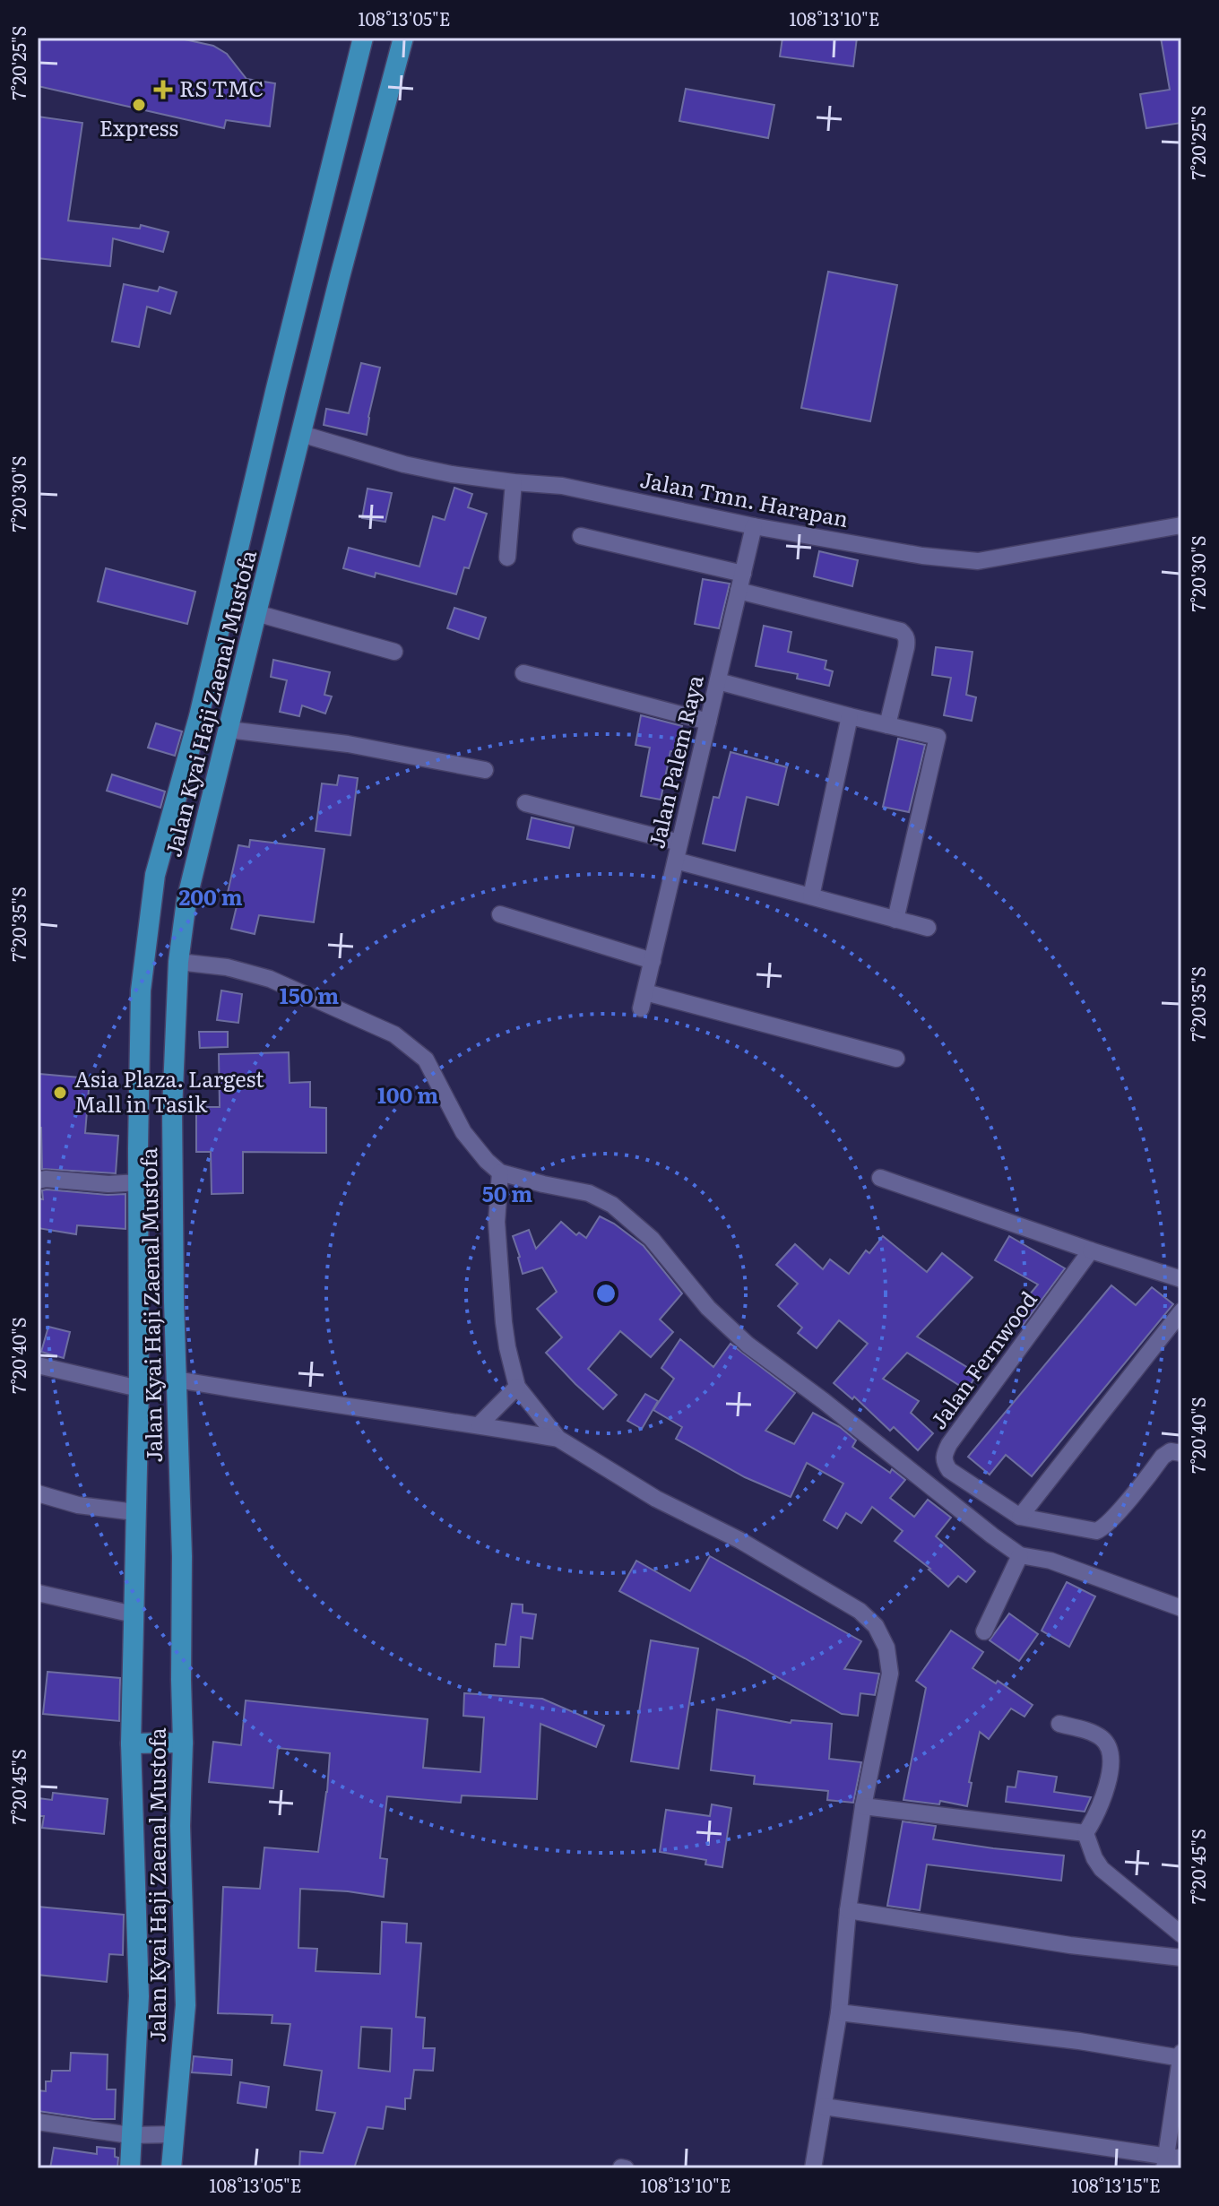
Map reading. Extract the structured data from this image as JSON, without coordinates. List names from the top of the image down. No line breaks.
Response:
{"streets":{"main road":["Jalan Kyai Haji Zaenal Mustofa"],"street":["Jalan Tmn. Harapan","Jalan Palem Raya","Jalan Fernwood"]},"crossings":[["Jalan Tmn. Harapan","Jalan Kyai Haji Zaenal Mustofa"],["Jalan Tmn. Harapan","Jalan Palem Raya"]],"places":{"health":["RS TMC"],"other":["Express","Asia Plaza. Largest Mall in Tasik"]},"coordinates":["108°13'05\"E","108°13'10\"E","7°20'25\"S","7°20'30\"S","7°20'35\"S","7°20'40\"S","7°20'45\"S","108°13'15\"E"],"rings":["200 m","150 m","100 m","50 m"]}
